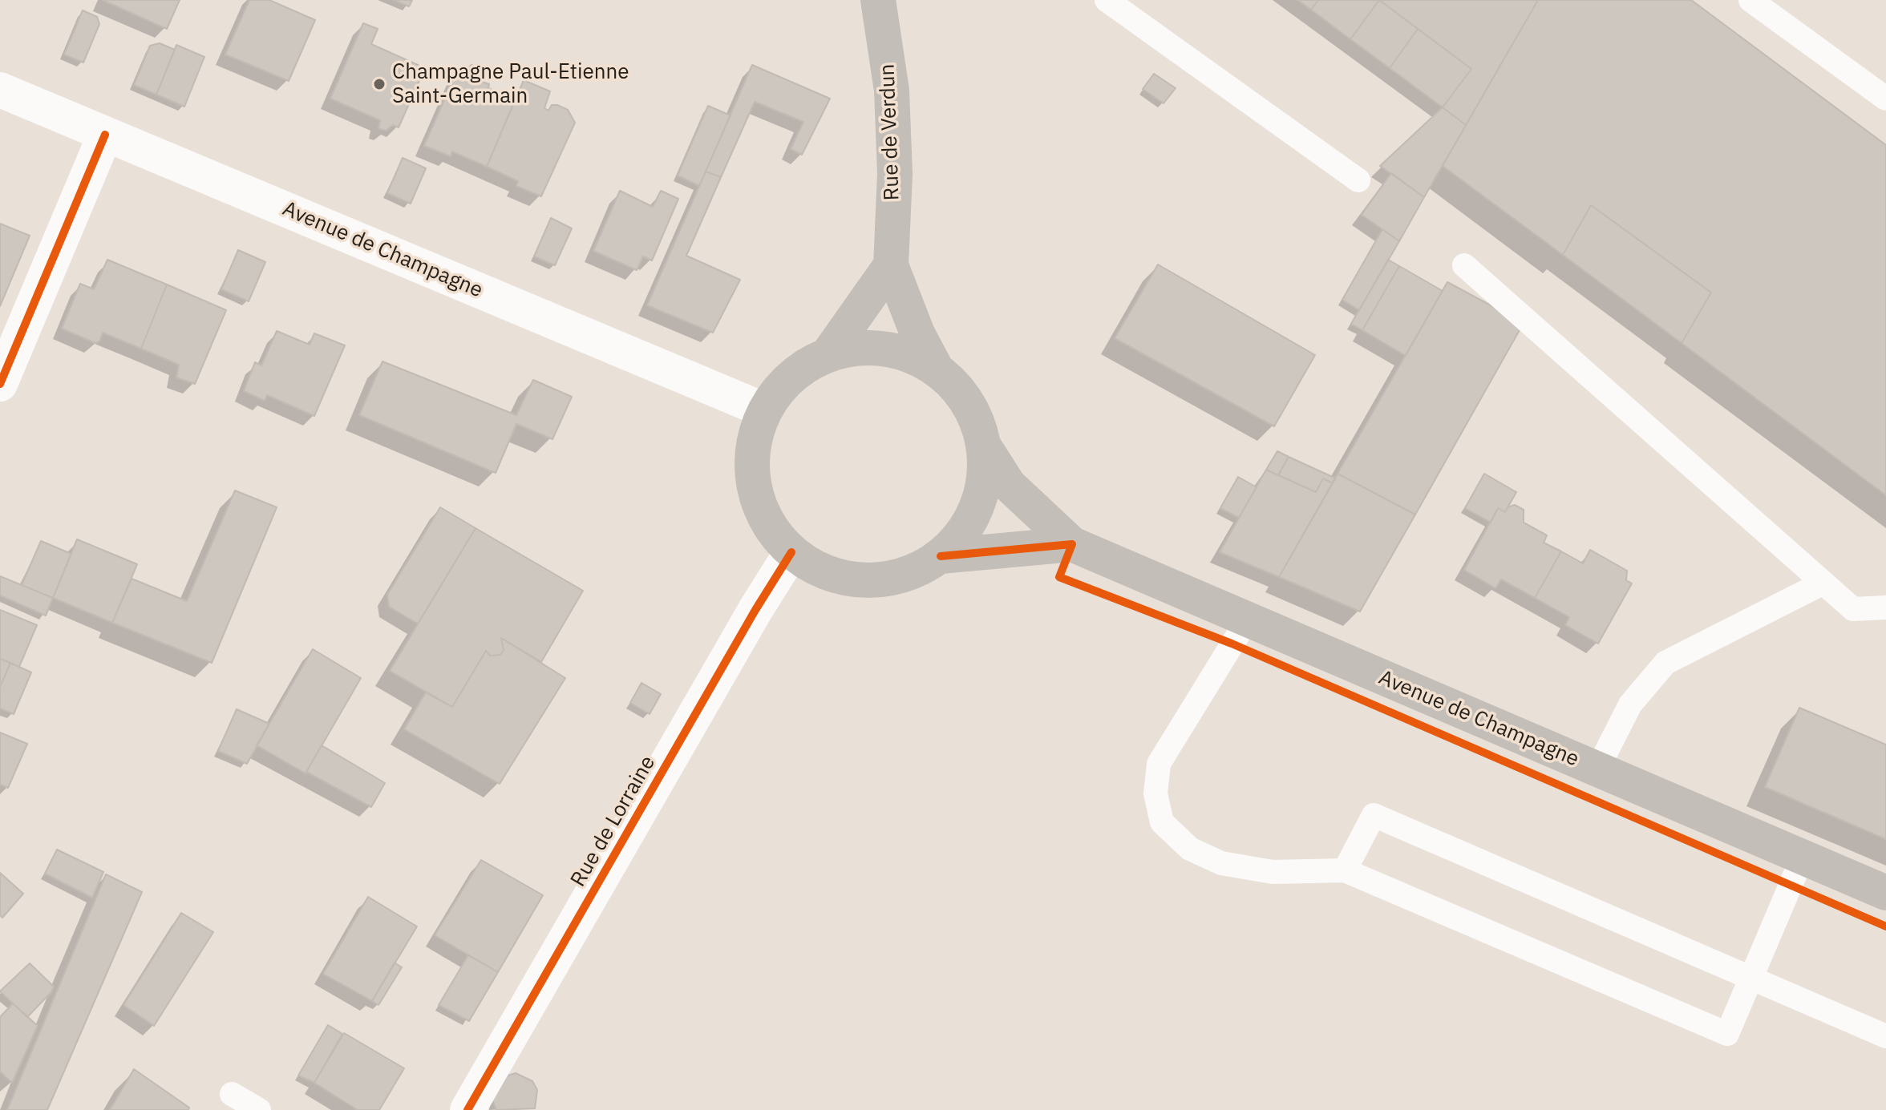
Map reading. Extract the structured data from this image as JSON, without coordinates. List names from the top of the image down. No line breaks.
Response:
{"streets":{"main road":["Rue de Verdun","Avenue de Champagne"],"street":["Rue de Lorraine"]},"places":["Champagne Paul-Etienne Saint-Germain"]}
